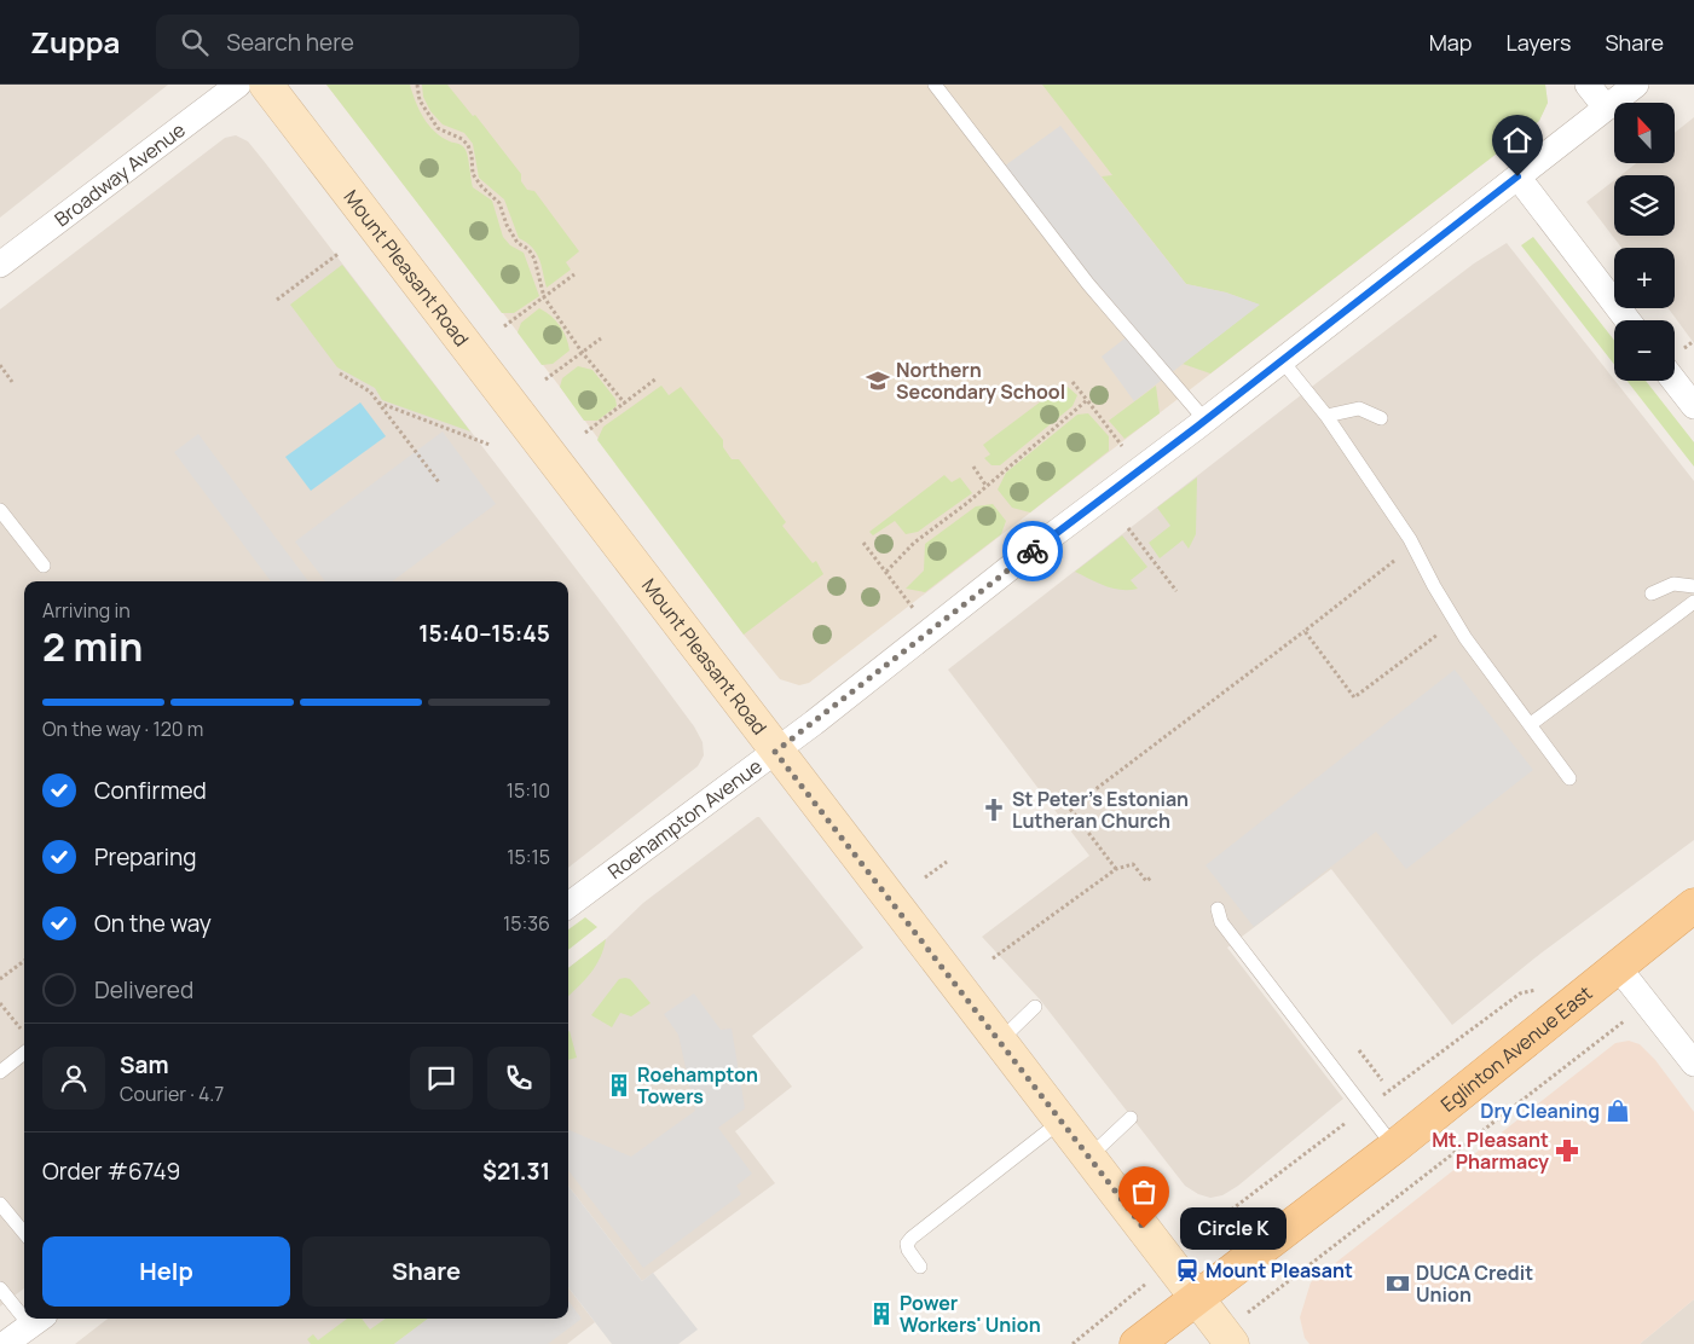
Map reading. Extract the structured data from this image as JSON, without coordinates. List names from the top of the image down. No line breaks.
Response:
{"streets":{"main road":["Mount Pleasant Road","Eglinton Avenue East"],"street":["Broadway Avenue","Roehampton Avenue"]},"crossings":[["Mount Pleasant Road","Roehampton Avenue"],["Mount Pleasant Road","Eglinton Avenue East"]],"places":{"school or university":["Northern Secondary School"],"church":["St Peter's Estonian Lutheran Church"],"building":["Roehampton Towers","Power Workers' Union"],"shop":["Dry Cleaning"],"pharmacy":["Mt. Pleasant Pharmacy"],"other":["Circle K"],"station":["Mount Pleasant"],"bank":["DUCA Credit Union"]},"north":"top","page":{"header":"Zuppa","search":"Search here","nav":["Map","Layers","Share"],"map_buttons":["+","−"],"heading":["2 min","Arriving in","15:40–15:45"],"panel":["Sam","Courier · 4.7","Order #6749","$21.31"],"bar":"On the way · 120 m","list":[["Confirmed","15:10"],["Preparing","15:15"],["On the way","15:36"],"Delivered"],"bubble":"Circle K","buttons":["Help","Share"]}}
